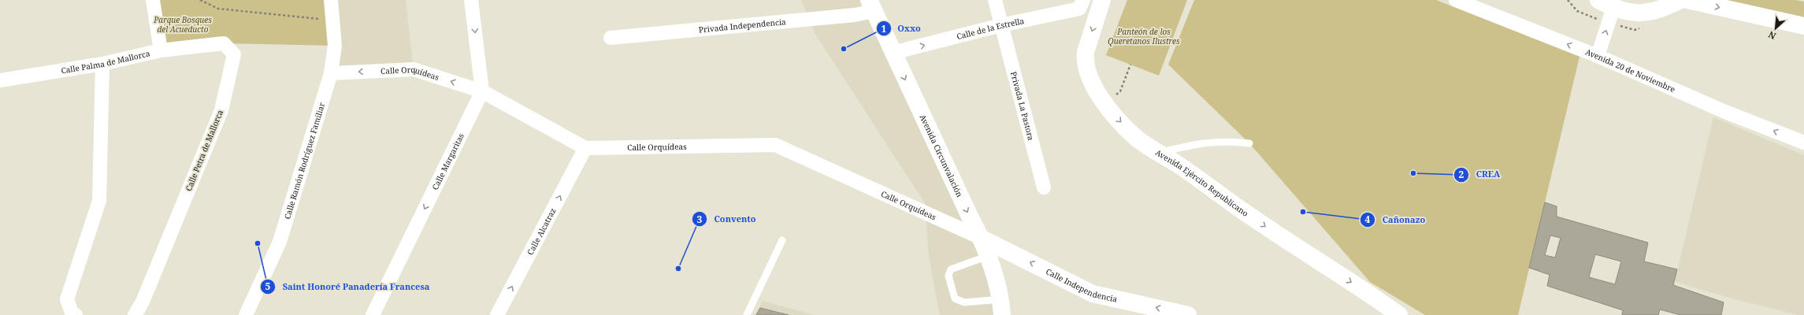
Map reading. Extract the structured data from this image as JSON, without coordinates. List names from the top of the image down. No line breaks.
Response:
{"streets":{"street":["Privada Independencia","Calle de la Estrella","Calle Palma de Mallorca","Avenida 20 de Noviembre","Calle Orquídeas","Privada La Pastora","Calle Petra de Mallorca","Avenida Circunvalación","Calle Ramón Rodríguez Familiar","Calle Margaritas","Avenida Ejército Republicano","Calle Alcatraz","Calle Independencia"]},"crossings":[["Privada Independencia","Avenida Circunvalación"],["Calle de la Estrella","Privada La Pastora"],["Calle de la Estrella","Avenida Circunvalación"],["Calle Palma de Mallorca","Calle Petra de Mallorca"],["Calle Orquídeas","Avenida Circunvalación"],["Calle Orquídeas","Calle Ramón Rodríguez Familiar"],["Calle Orquídeas","Calle Margaritas"],["Calle Orquídeas","Calle Alcatraz"],["Calle Orquídeas","Calle Independencia"],["Avenida Circunvalación","Calle Independencia"]],"one_way":["Calle de la Estrella","Avenida Circunvalación","Calle Margaritas","Avenida Ejército Republicano","Calle Alcatraz","Calle Independencia"],"parks":["Parque Bosques del Acueducto","Panteón de los Queretanos Ilustres"],"places":["Oxxo","CREA","Cañonazo","Saint Honoré Panadería Francesa","Convento"],"north":"bottom left"}
